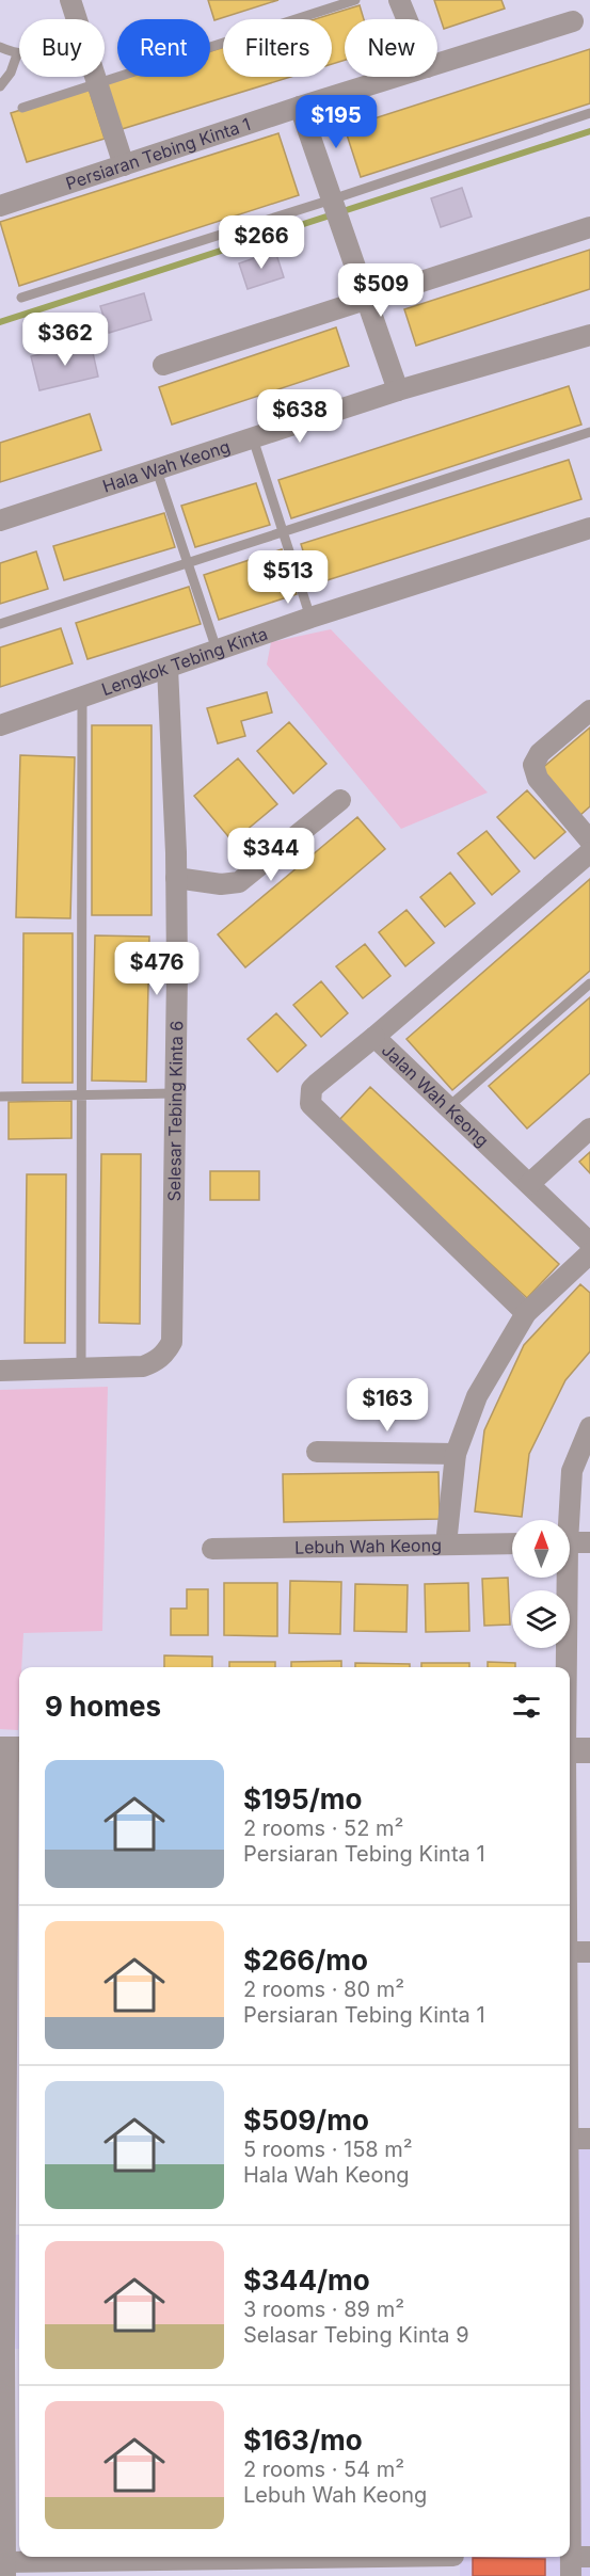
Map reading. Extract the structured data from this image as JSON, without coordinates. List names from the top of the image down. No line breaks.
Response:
{"streets":{"street":["Persiaran Tebing Kinta 1","Hala Wah Keong","Lengkok Tebing Kinta","Jalan Wah Keong","Selesar Tebing Kinta 6","Lebuh Wah Keong"]},"crossings":[["Lengkok Tebing Kinta","Selesar Tebing Kinta 6"]],"north":"top","page":{"chip":["Buy","Rent","Filters","New"],"price":["$195","$266","$509","$362","$638","$513","$344","$476","$163"],"heading":"9 homes","list":[{"name":"$195/mo","note":"2 rooms · 52 m² · Persiaran Tebing Kinta 1"},{"name":"$266/mo","note":"2 rooms · 80 m² · Persiaran Tebing Kinta 1"},{"name":"$509/mo","note":"5 rooms · 158 m² · Hala Wah Keong"},{"name":"$344/mo","note":"3 rooms · 89 m² · Selasar Tebing Kinta 9"},{"name":"$163/mo","note":"2 rooms · 54 m² · Lebuh Wah Keong"}]}}
